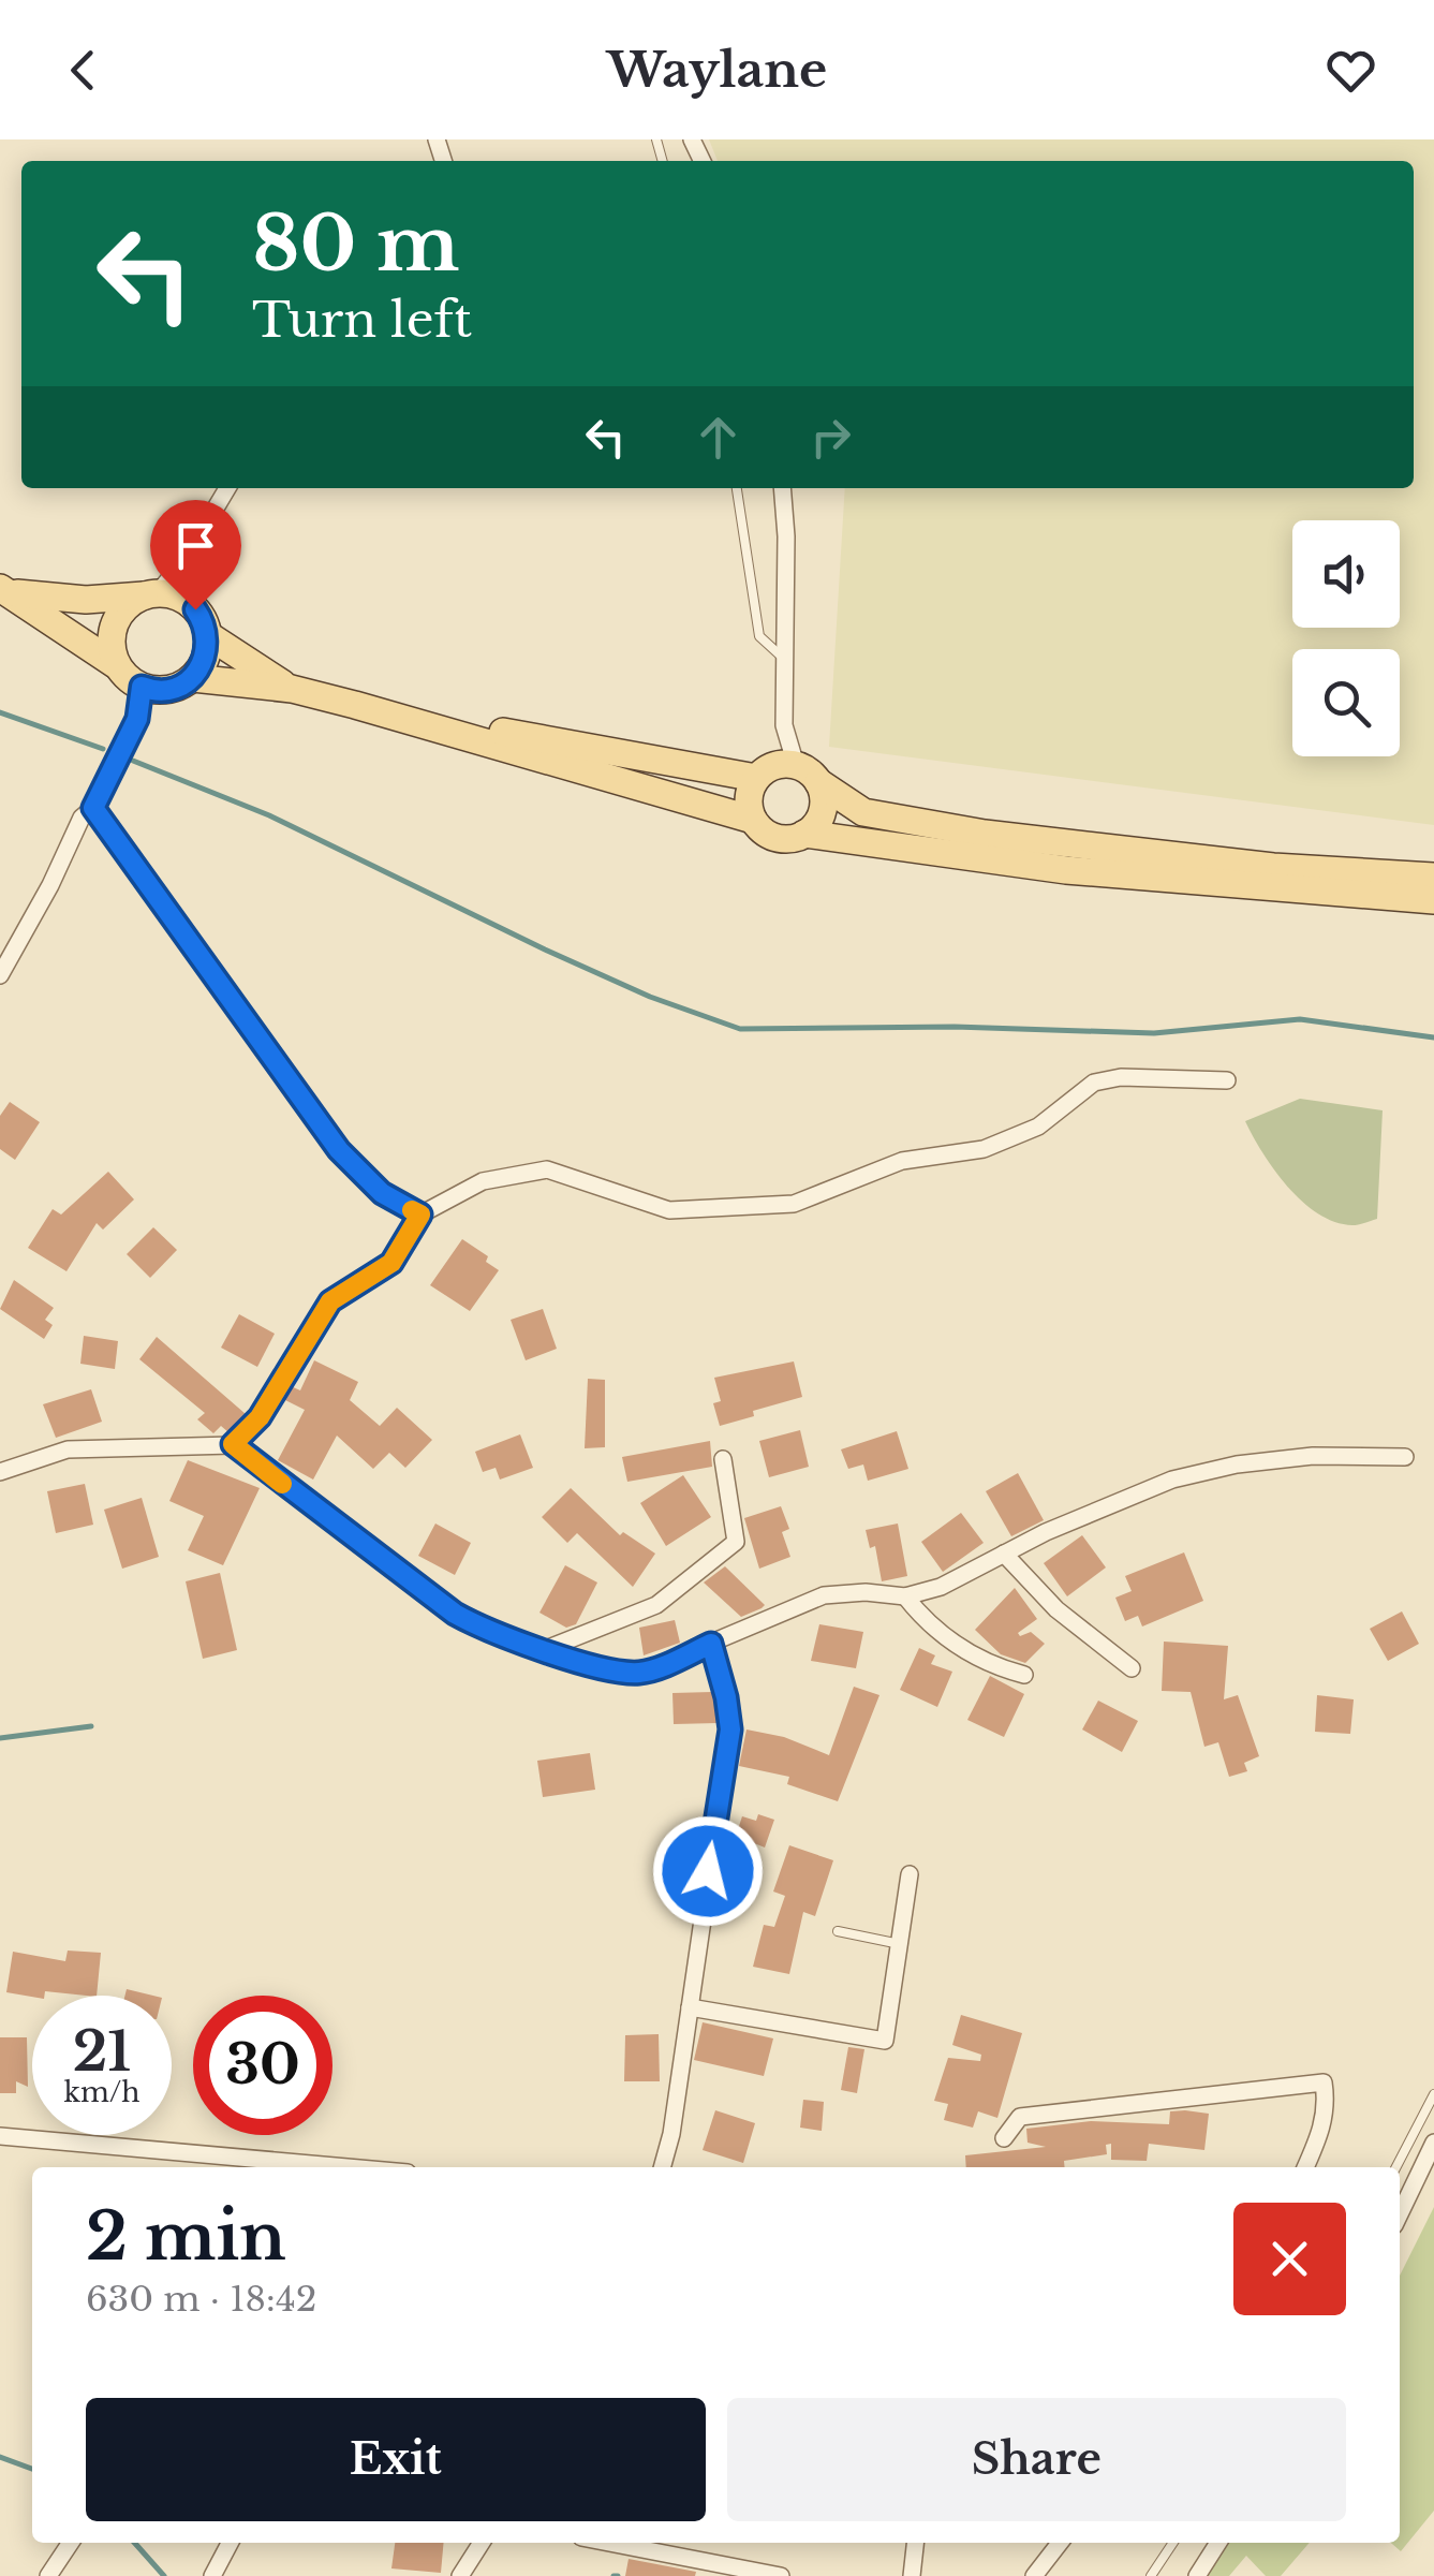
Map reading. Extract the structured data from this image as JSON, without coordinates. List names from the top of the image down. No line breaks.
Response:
{"page":{"header":"Waylane","turn":["80 m","Turn left"],"speed":"21 km/h","limit":"30","heading":["2 min","630 m · 18:42"],"buttons":["Exit","Share"]}}
